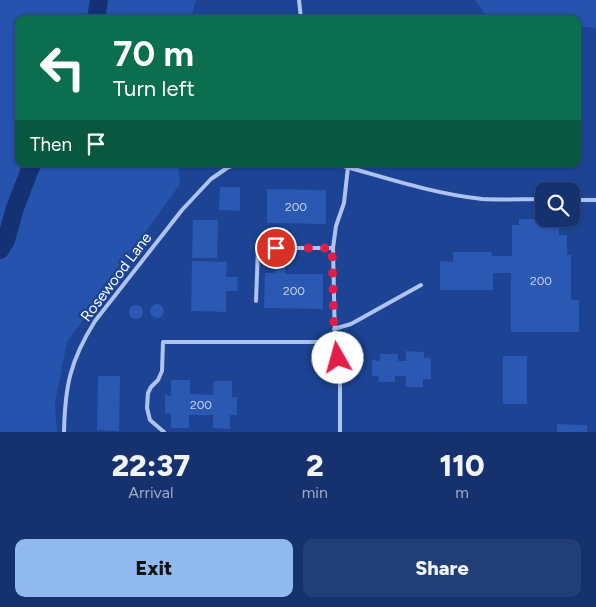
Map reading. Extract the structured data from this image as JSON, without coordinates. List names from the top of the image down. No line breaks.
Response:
{"streets":{"lane":["Rosewood Lane"]},"house_numbers":["200","200","200","200"],"page":{"turn":["70 m","Turn left"],"then":"Then","eta":["22:37","Arrival","2","min","110","m"],"buttons":["Exit","Share"]}}
